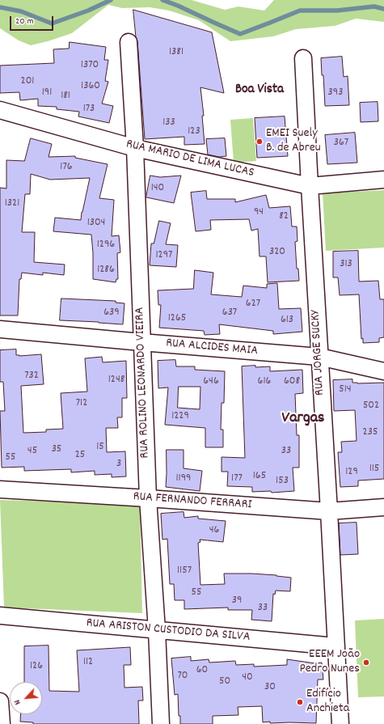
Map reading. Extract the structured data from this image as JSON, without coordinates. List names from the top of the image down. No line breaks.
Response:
{"streets":{"street":["RUA MARIO DE LIMA LUCAS","RUA ALCIDES MAIA","RUA JORGE SUCKY","RUA ROLINO LEONARDO VIEIRA","RUA FERNANDO FERRARI","RUA ARISTON CUSTODIO DA SILVA"]},"crossings":[["RUA MARIO DE LIMA LUCAS","RUA JORGE SUCKY"],["RUA MARIO DE LIMA LUCAS","RUA ROLINO LEONARDO VIEIRA"],["RUA ALCIDES MAIA","RUA JORGE SUCKY"],["RUA ALCIDES MAIA","RUA ROLINO LEONARDO VIEIRA"],["RUA JORGE SUCKY","RUA FERNANDO FERRARI"],["RUA JORGE SUCKY","RUA ARISTON CUSTODIO DA SILVA"],["RUA ROLINO LEONARDO VIEIRA","RUA FERNANDO FERRARI"],["RUA ROLINO LEONARDO VIEIRA","RUA ARISTON CUSTODIO DA SILVA"]],"districts":["Boa Vista","Vargas"],"places":["EMEI Suely B. de Abreu","EEEM João Pedro Nunes","Edifício Anchieta"],"house_numbers":["1381","1370","201","1360","191","393","181","173","133","123","367","176","140","1321","94","82","1304","1296","320","1297","313","1286","627","639","637","1265","613","732","1248","646","616","608","514","712","502","1229","235","15","35","45","33","25","55","3","115","129","165","1199","177","153","46","1157","55","39","33","112","126","60","70","40","50","30"],"scale_bar":"20 m","north":"bottom left"}
